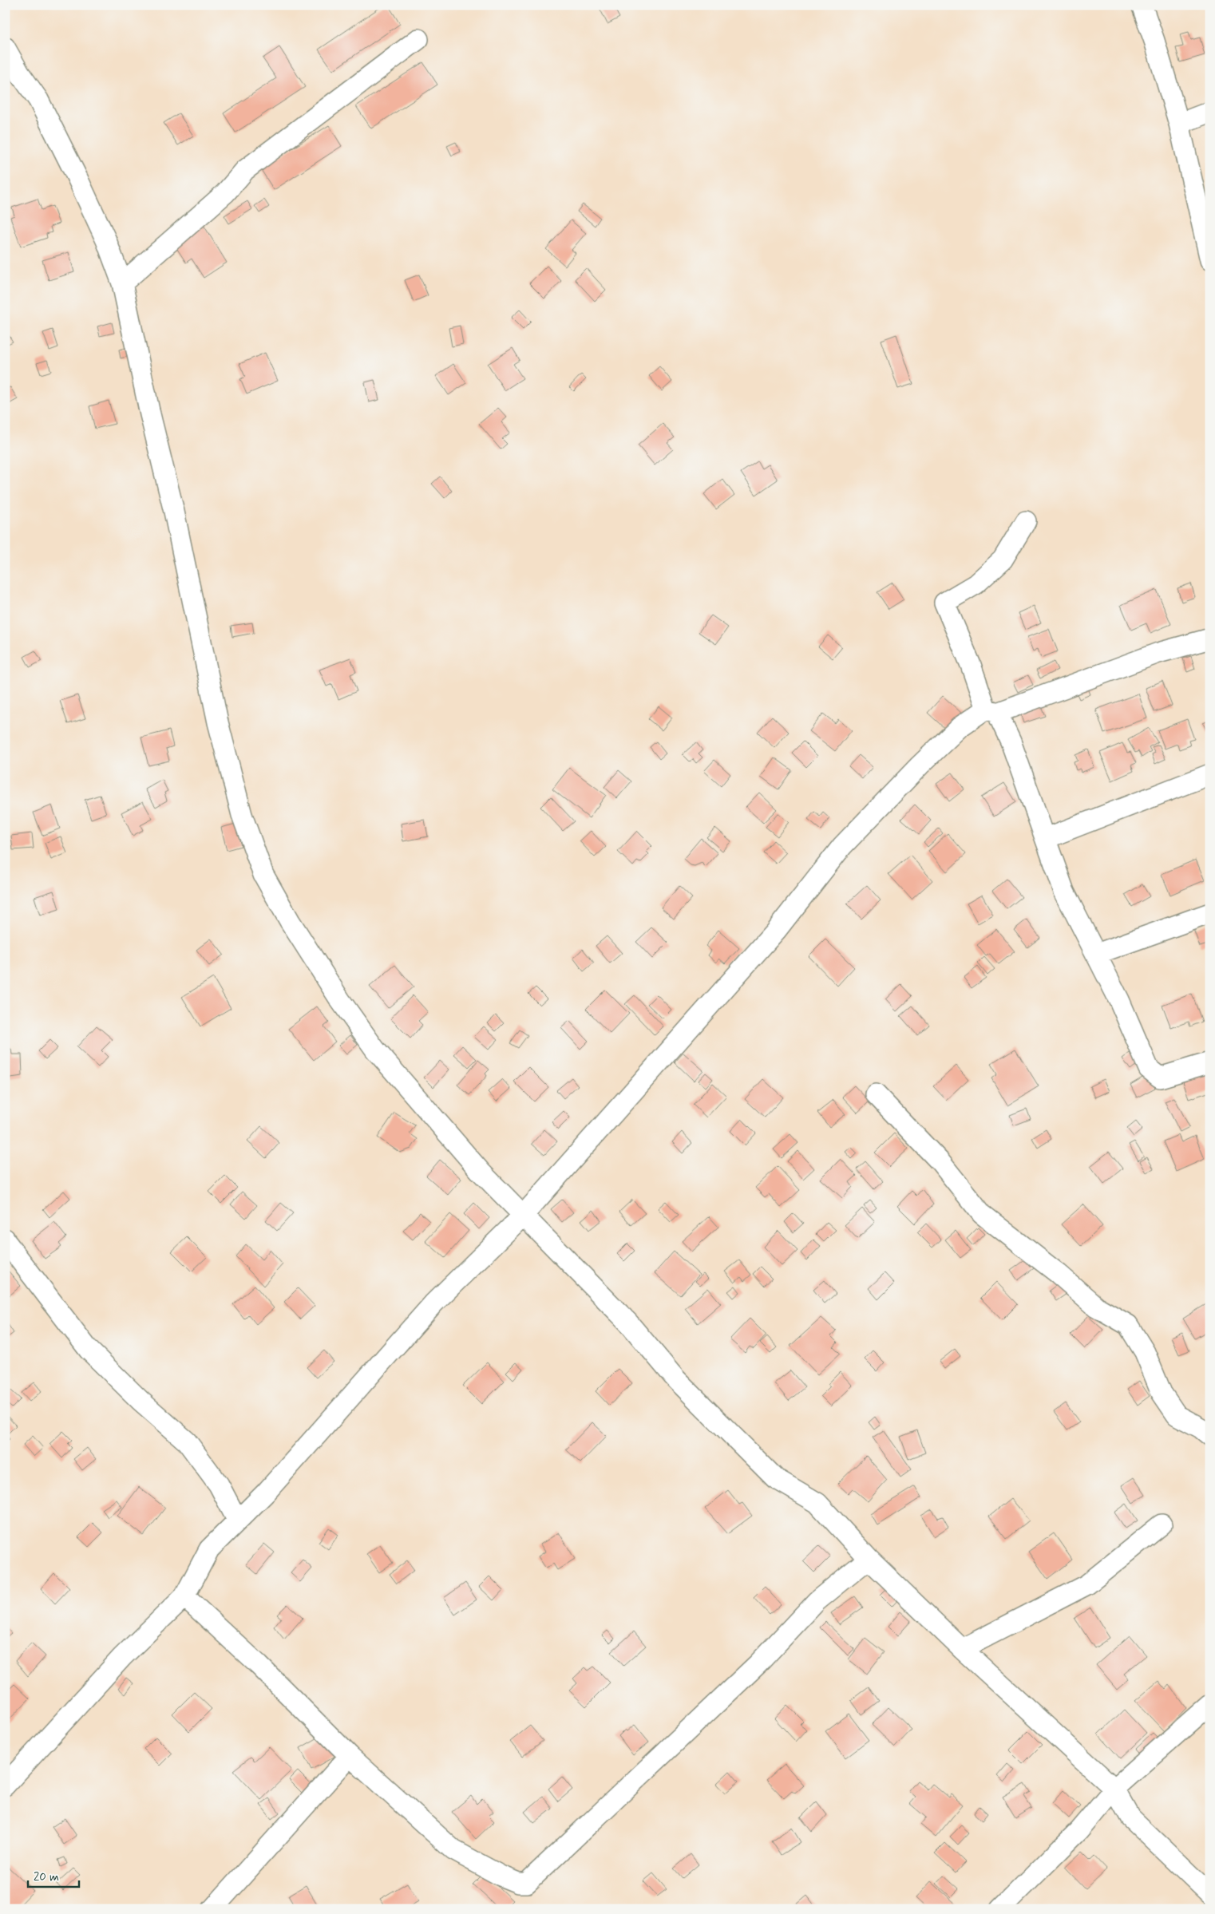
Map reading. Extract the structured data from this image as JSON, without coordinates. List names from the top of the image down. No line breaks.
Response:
{"scale_bar":"20 m"}
